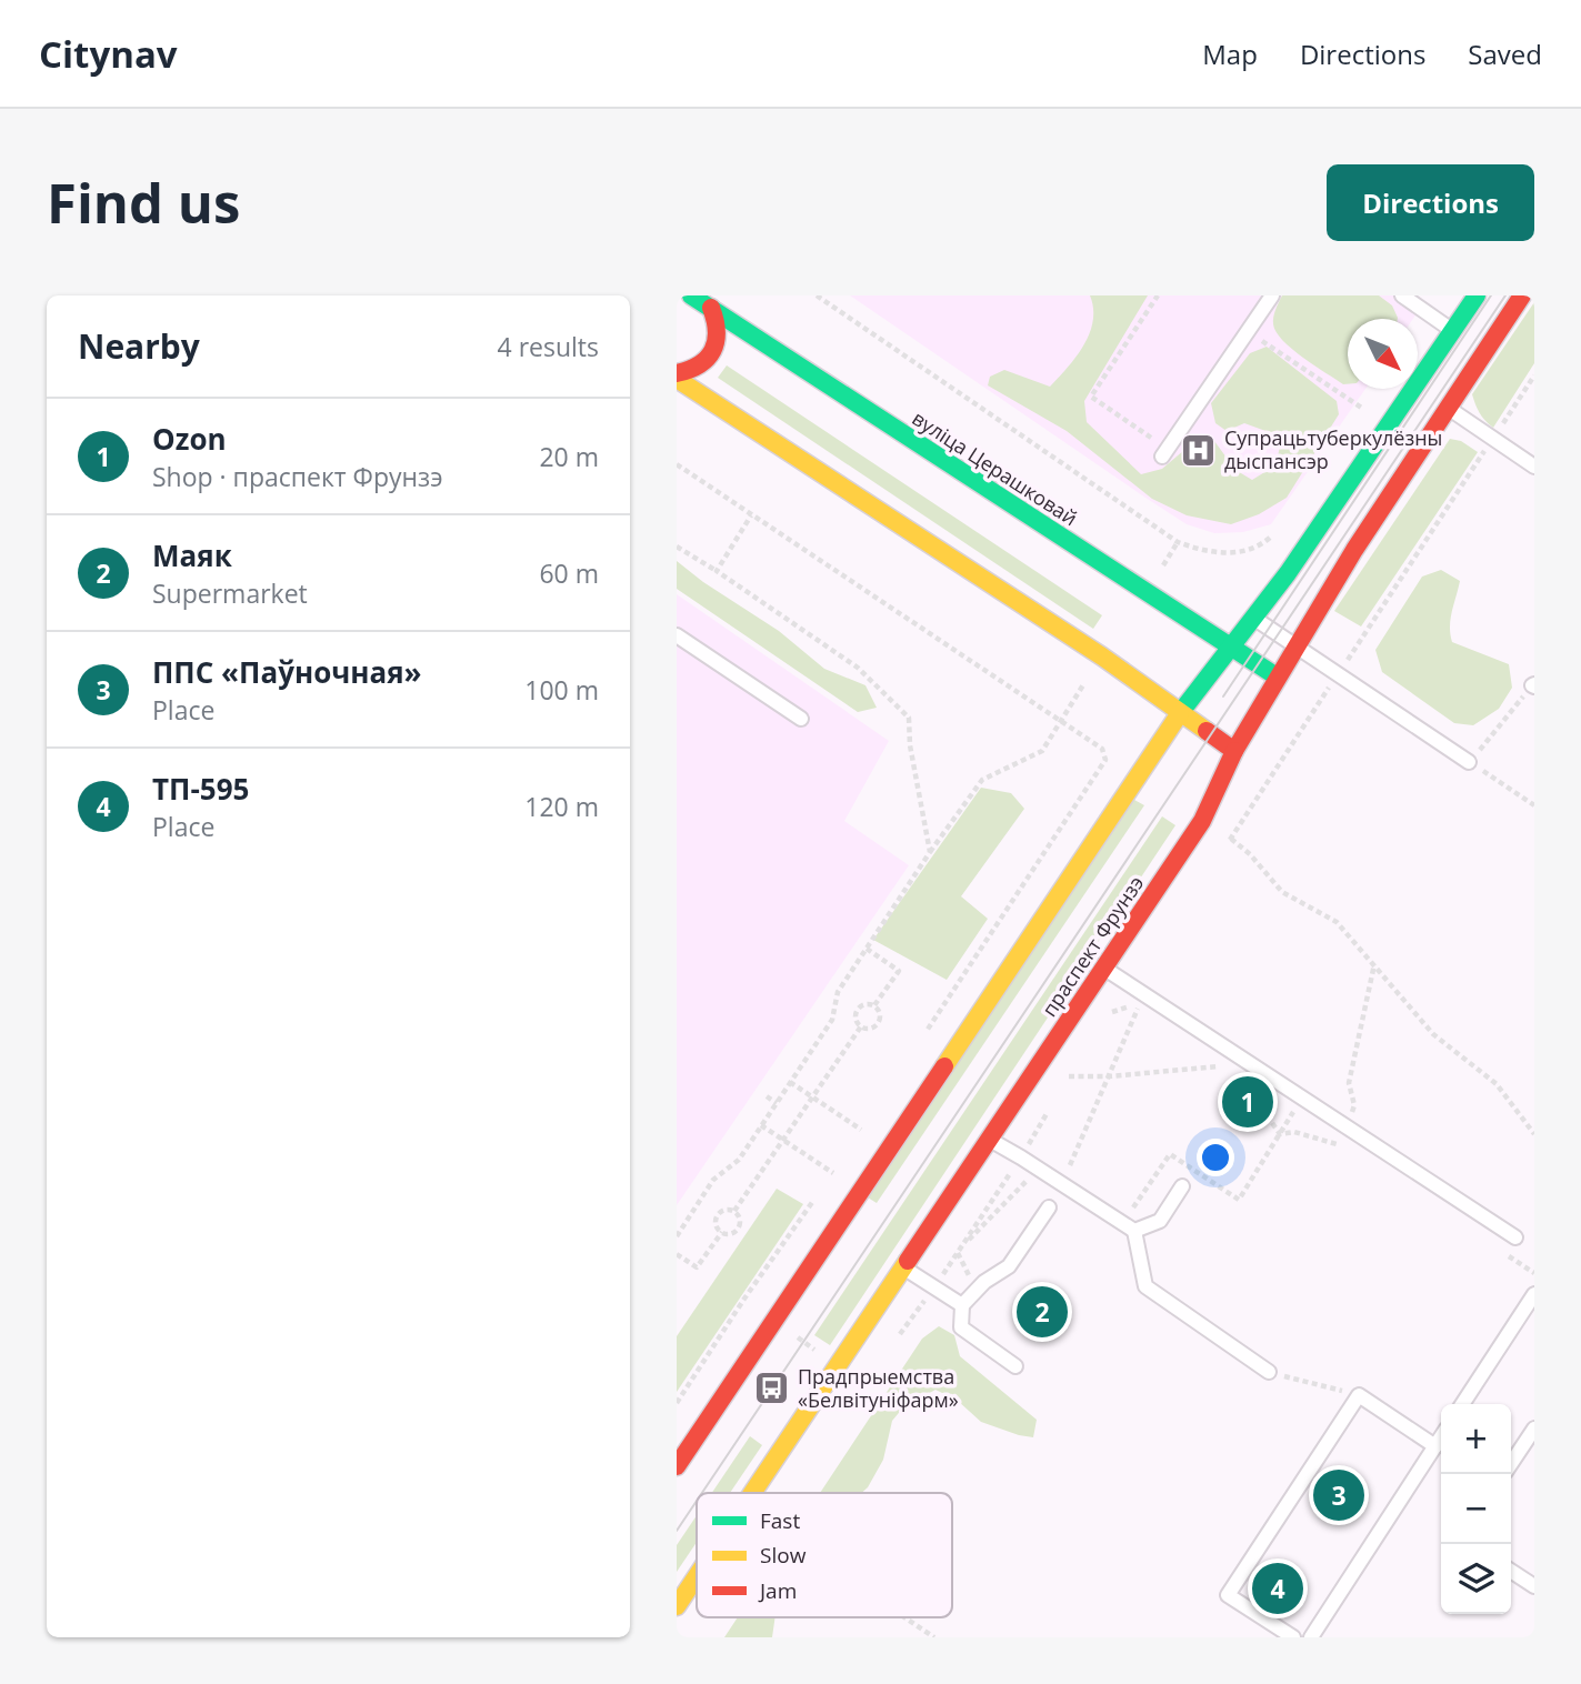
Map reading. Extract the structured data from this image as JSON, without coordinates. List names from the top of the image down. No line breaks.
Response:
{"streets":{"main road":["вуліца Церашковай","праспект Фрунзэ"]},"crossings":[["вуліца Церашковай","праспект Фрунзэ"]],"places":{"hospital":["Супрацьтуберкулёзны дыспансэр"],"bus stop":["Прадпрыемства «Белвітуніфарм»"]},"legend":["Fast","Slow","Jam"],"north":"bottom right","page":{"header":"Citynav","nav":["Map","Directions","Saved"],"buttons":"Directions","title":"Find us","heading":["Nearby","4 results"],"list":[{"mark":"1","name":"Ozon","note":"Shop · праспект Фрунзэ","value":"20 m"},{"mark":"2","name":"Маяк","note":"Supermarket","value":"60 m"},{"mark":"3","name":"ППС «Паўночная»","note":"Place","value":"100 m"},{"mark":"4","name":"ТП-595","note":"Place","value":"120 m"}],"pins":["1","2","3","4"],"map_buttons":["+","−"]}}
